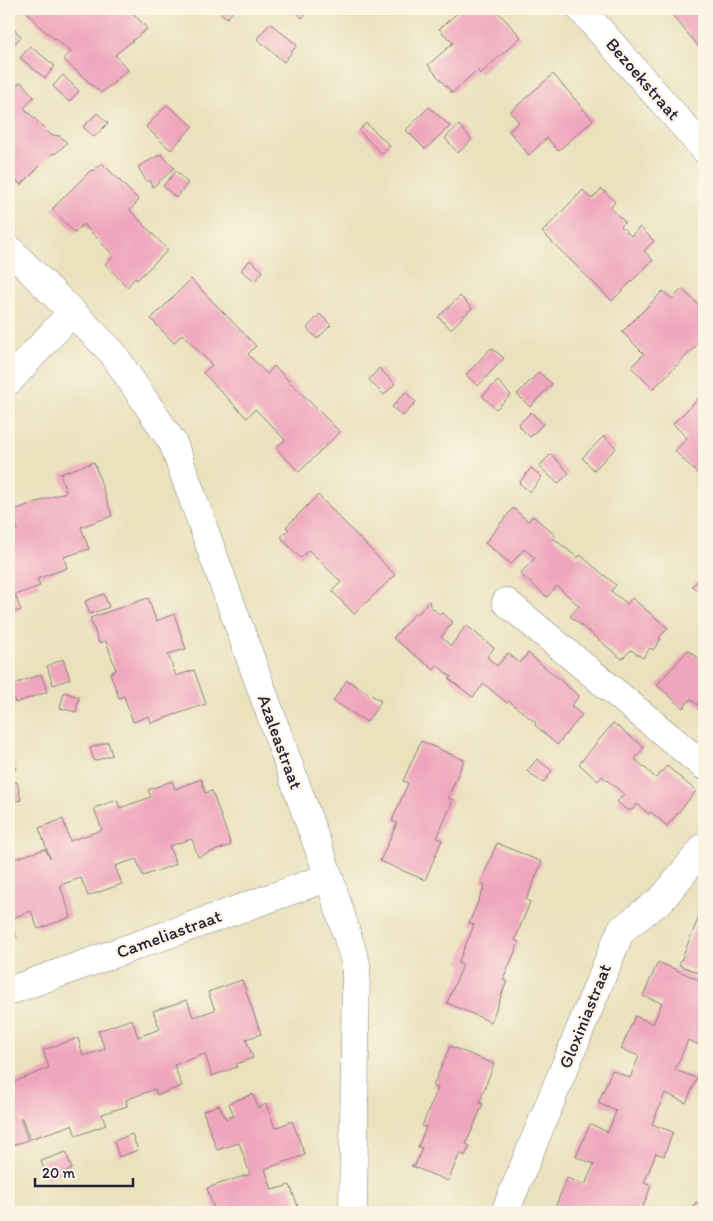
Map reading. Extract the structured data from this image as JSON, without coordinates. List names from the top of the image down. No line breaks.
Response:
{"streets":{"street":["Bezoekstraat","Azaleastraat","Cameliastraat","Gloxiniastraat"]},"crossings":[["Azaleastraat","Cameliastraat"]],"scale_bar":"20 m"}
